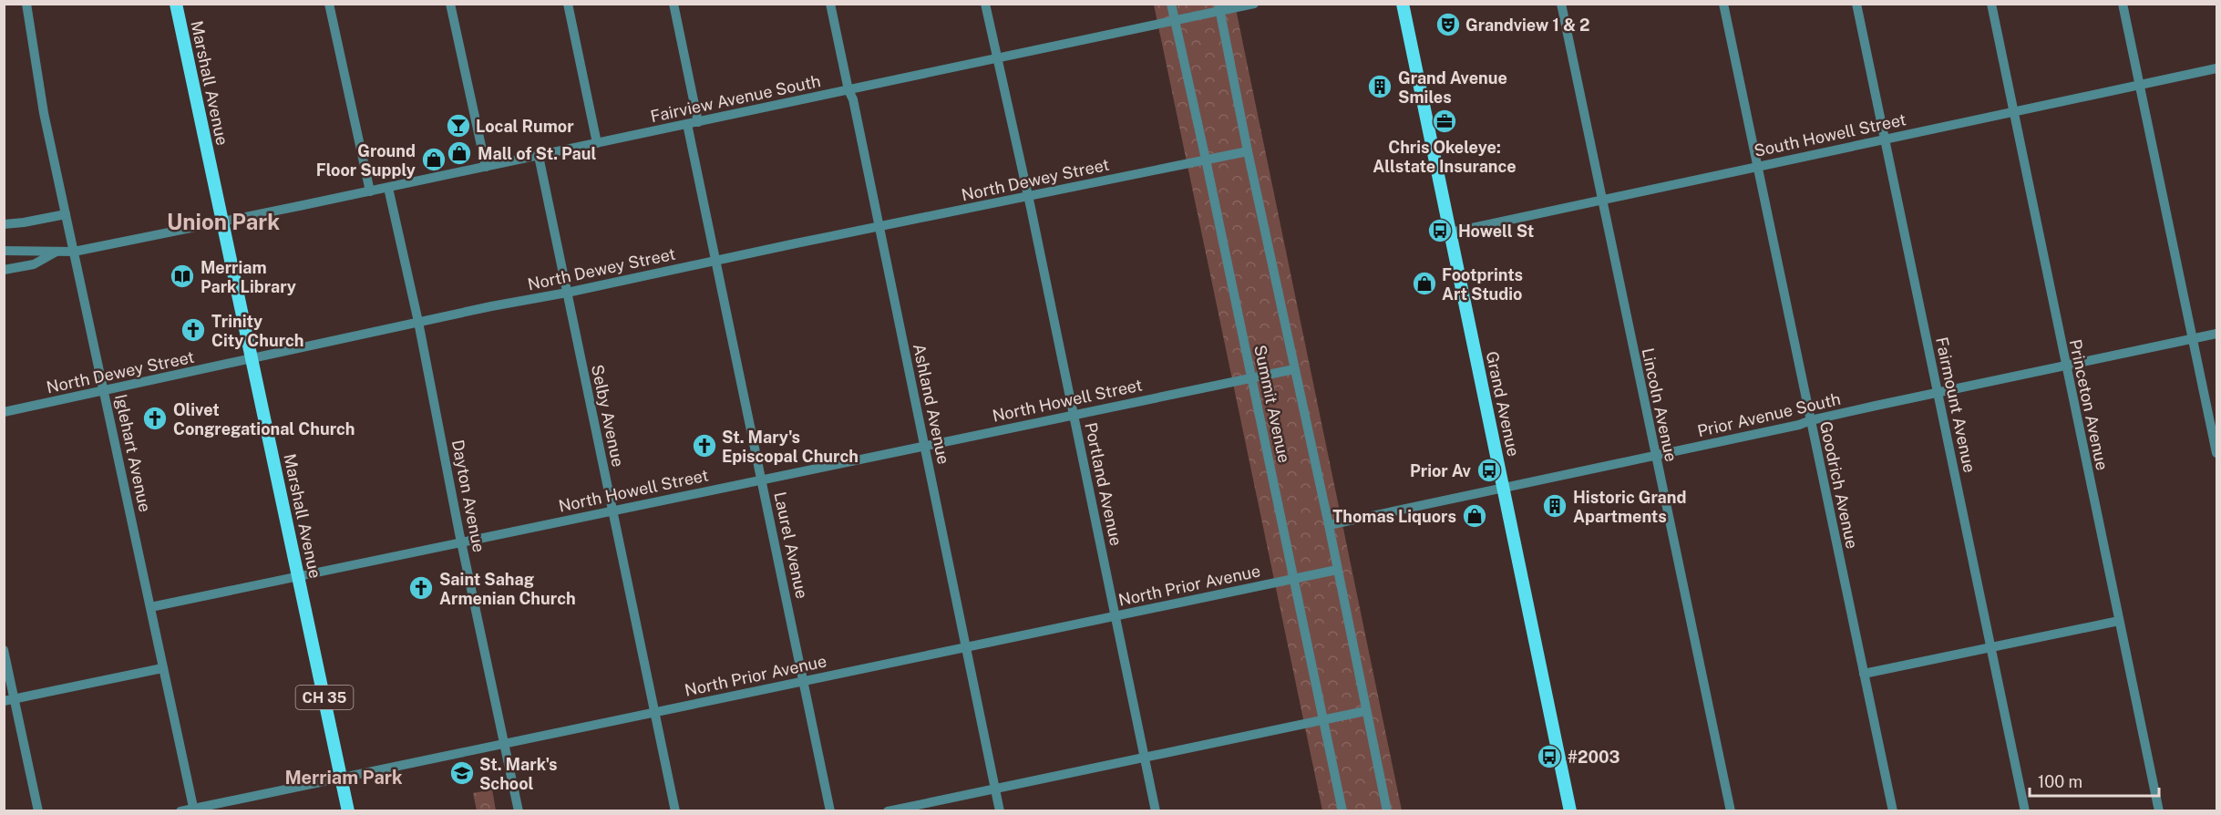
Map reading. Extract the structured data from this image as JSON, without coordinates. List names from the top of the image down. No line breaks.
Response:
{"streets":{"main road":["Marshall Avenue","Grand Avenue","CH 35"],"street":["Fairview Avenue South","South Howell Street","North Dewey Street","North Howell Street","Ashland Avenue","Summit Avenue","Lincoln Avenue","Fairmount Avenue","Princeton Avenue","Prior Avenue South","Selby Avenue","Iglehart Avenue","Portland Avenue","Goodrich Avenue","Dayton Avenue","Laurel Avenue","North Prior Avenue"]},"crossings":[["Marshall Avenue","Fairview Avenue South"],["Marshall Avenue","North Dewey Street"],["Marshall Avenue","North Howell Street"],["Marshall Avenue","North Prior Avenue"],["Fairview Avenue South","Ashland Avenue"],["Fairview Avenue South","Summit Avenue"],["Fairview Avenue South","Selby Avenue"],["Fairview Avenue South","Iglehart Avenue"],["Fairview Avenue South","Portland Avenue"],["Fairview Avenue South","Dayton Avenue"],["Fairview Avenue South","Laurel Avenue"],["South Howell Street","Grand Avenue"],["South Howell Street","Lincoln Avenue"],["South Howell Street","Fairmount Avenue"],["South Howell Street","Princeton Avenue"],["South Howell Street","Goodrich Avenue"],["North Dewey Street","Ashland Avenue"],["North Dewey Street","Summit Avenue"],["North Dewey Street","Selby Avenue"],["North Dewey Street","Iglehart Avenue"],["North Dewey Street","Portland Avenue"],["North Dewey Street","Dayton Avenue"],["North Dewey Street","Laurel Avenue"],["North Howell Street","Ashland Avenue"],["North Howell Street","Summit Avenue"],["North Howell Street","Selby Avenue"],["North Howell Street","Iglehart Avenue"],["North Howell Street","Portland Avenue"],["North Howell Street","Dayton Avenue"],["North Howell Street","Laurel Avenue"],["Ashland Avenue","North Prior Avenue"],["Summit Avenue","Prior Avenue South"],["Summit Avenue","North Prior Avenue"],["Grand Avenue","Prior Avenue South"],["Lincoln Avenue","Prior Avenue South"],["Fairmount Avenue","Prior Avenue South"],["Princeton Avenue","Prior Avenue South"],["Prior Avenue South","Goodrich Avenue"],["Selby Avenue","North Prior Avenue"],["Iglehart Avenue","North Prior Avenue"],["Portland Avenue","North Prior Avenue"],["Dayton Avenue","North Prior Avenue"],["Laurel Avenue","North Prior Avenue"]],"districts":["Union Park","Merriam Park"],"places":{"theatre":["Grandview 1 & 2"],"building":["Grand Avenue Smiles","Historic Grand Apartments"],"office":["Chris Okeleye: Allstate Insurance"],"bar":["Local Rumor"],"shop":["Mall of St. Paul","Ground Floor Supply","Footprints Art Studio","Thomas Liquors"],"bus stop":["Howell St","Prior Av","#2003"],"library":["Merriam Park Library"],"church":["Trinity City Church","Olivet Congregational Church","St. Mary's Episcopal Church","Saint Sahag Armenian Church"],"school or university":["St. Mark's School"]},"scale_bar":"100 m"}
